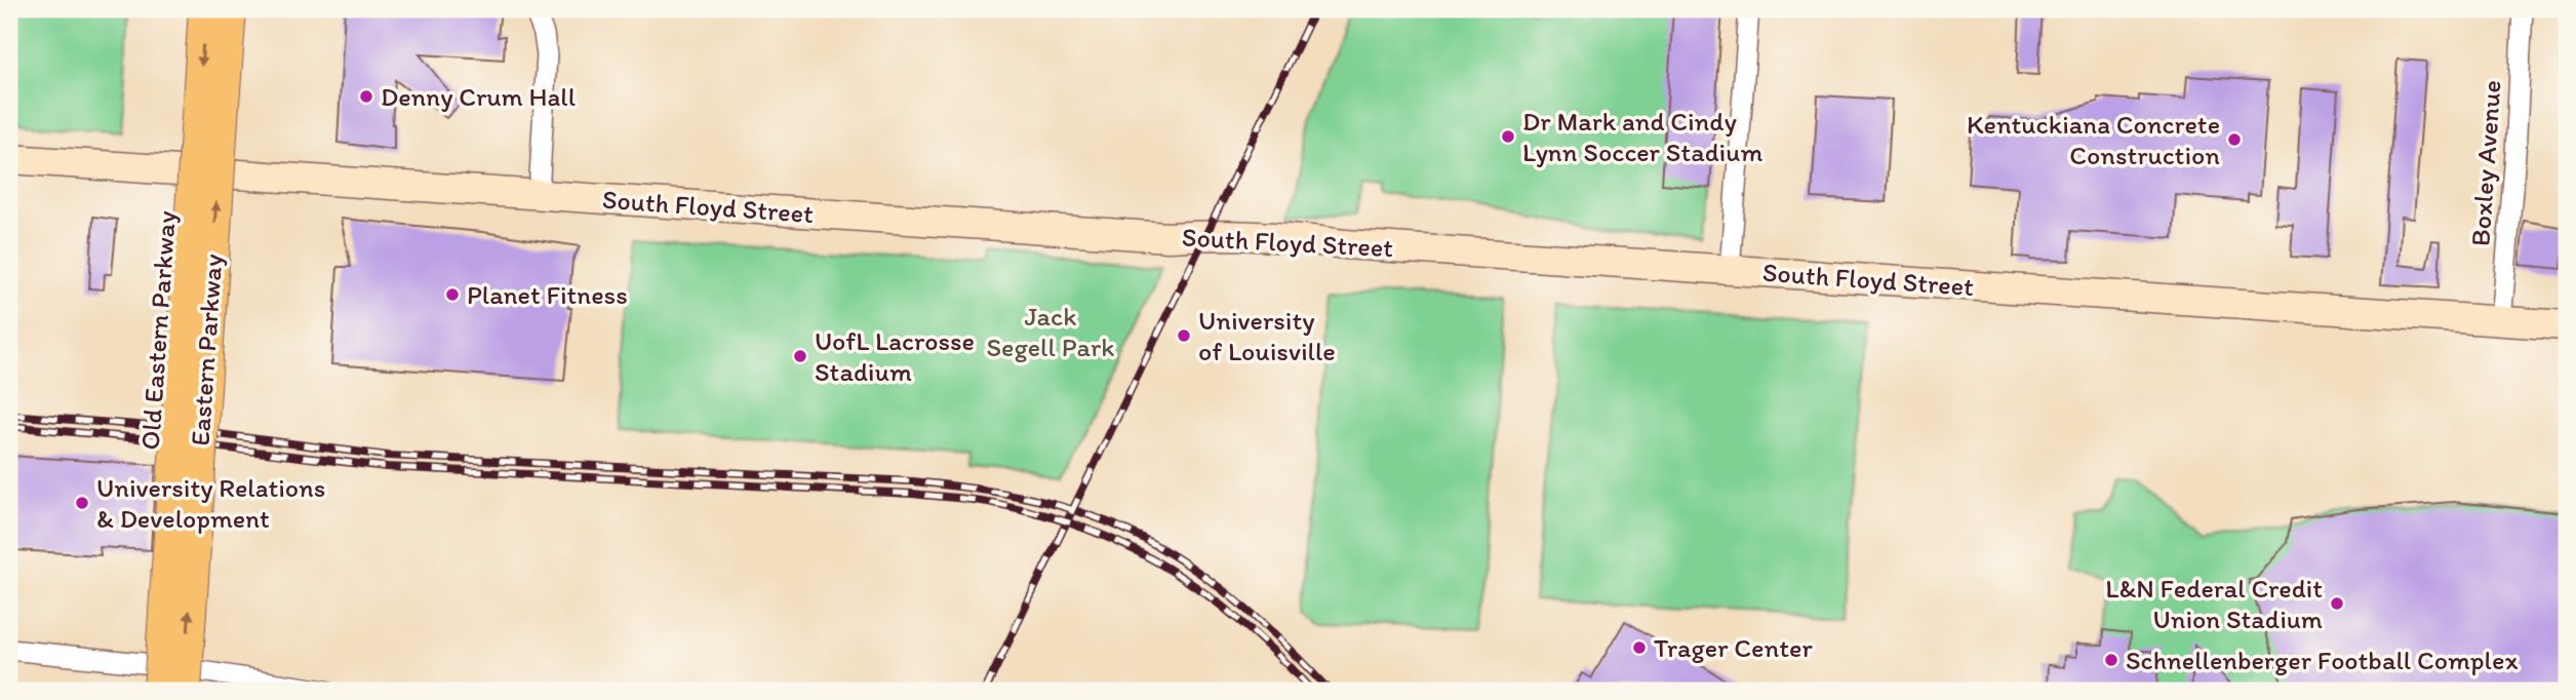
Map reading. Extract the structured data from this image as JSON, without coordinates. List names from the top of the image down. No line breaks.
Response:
{"streets":{"main road":["Eastern Parkway"],"street":["Boxley Avenue","South Floyd Street","Old Eastern Parkway"]},"crossings":[["Boxley Avenue","South Floyd Street"],["South Floyd Street","Old Eastern Parkway"],["Old Eastern Parkway","Eastern Parkway"]],"parks":["Jack Segell Park"],"places":["Denny Crum Hall","Dr Mark and Cindy Lynn Soccer Stadium","Kentuckiana Concrete Construction","Planet Fitness","University of Louisville","UofL Lacrosse Stadium","University Relations & Development","L&N Federal Credit Union Stadium","Trager Center","Schnellenberger Football Complex"]}
